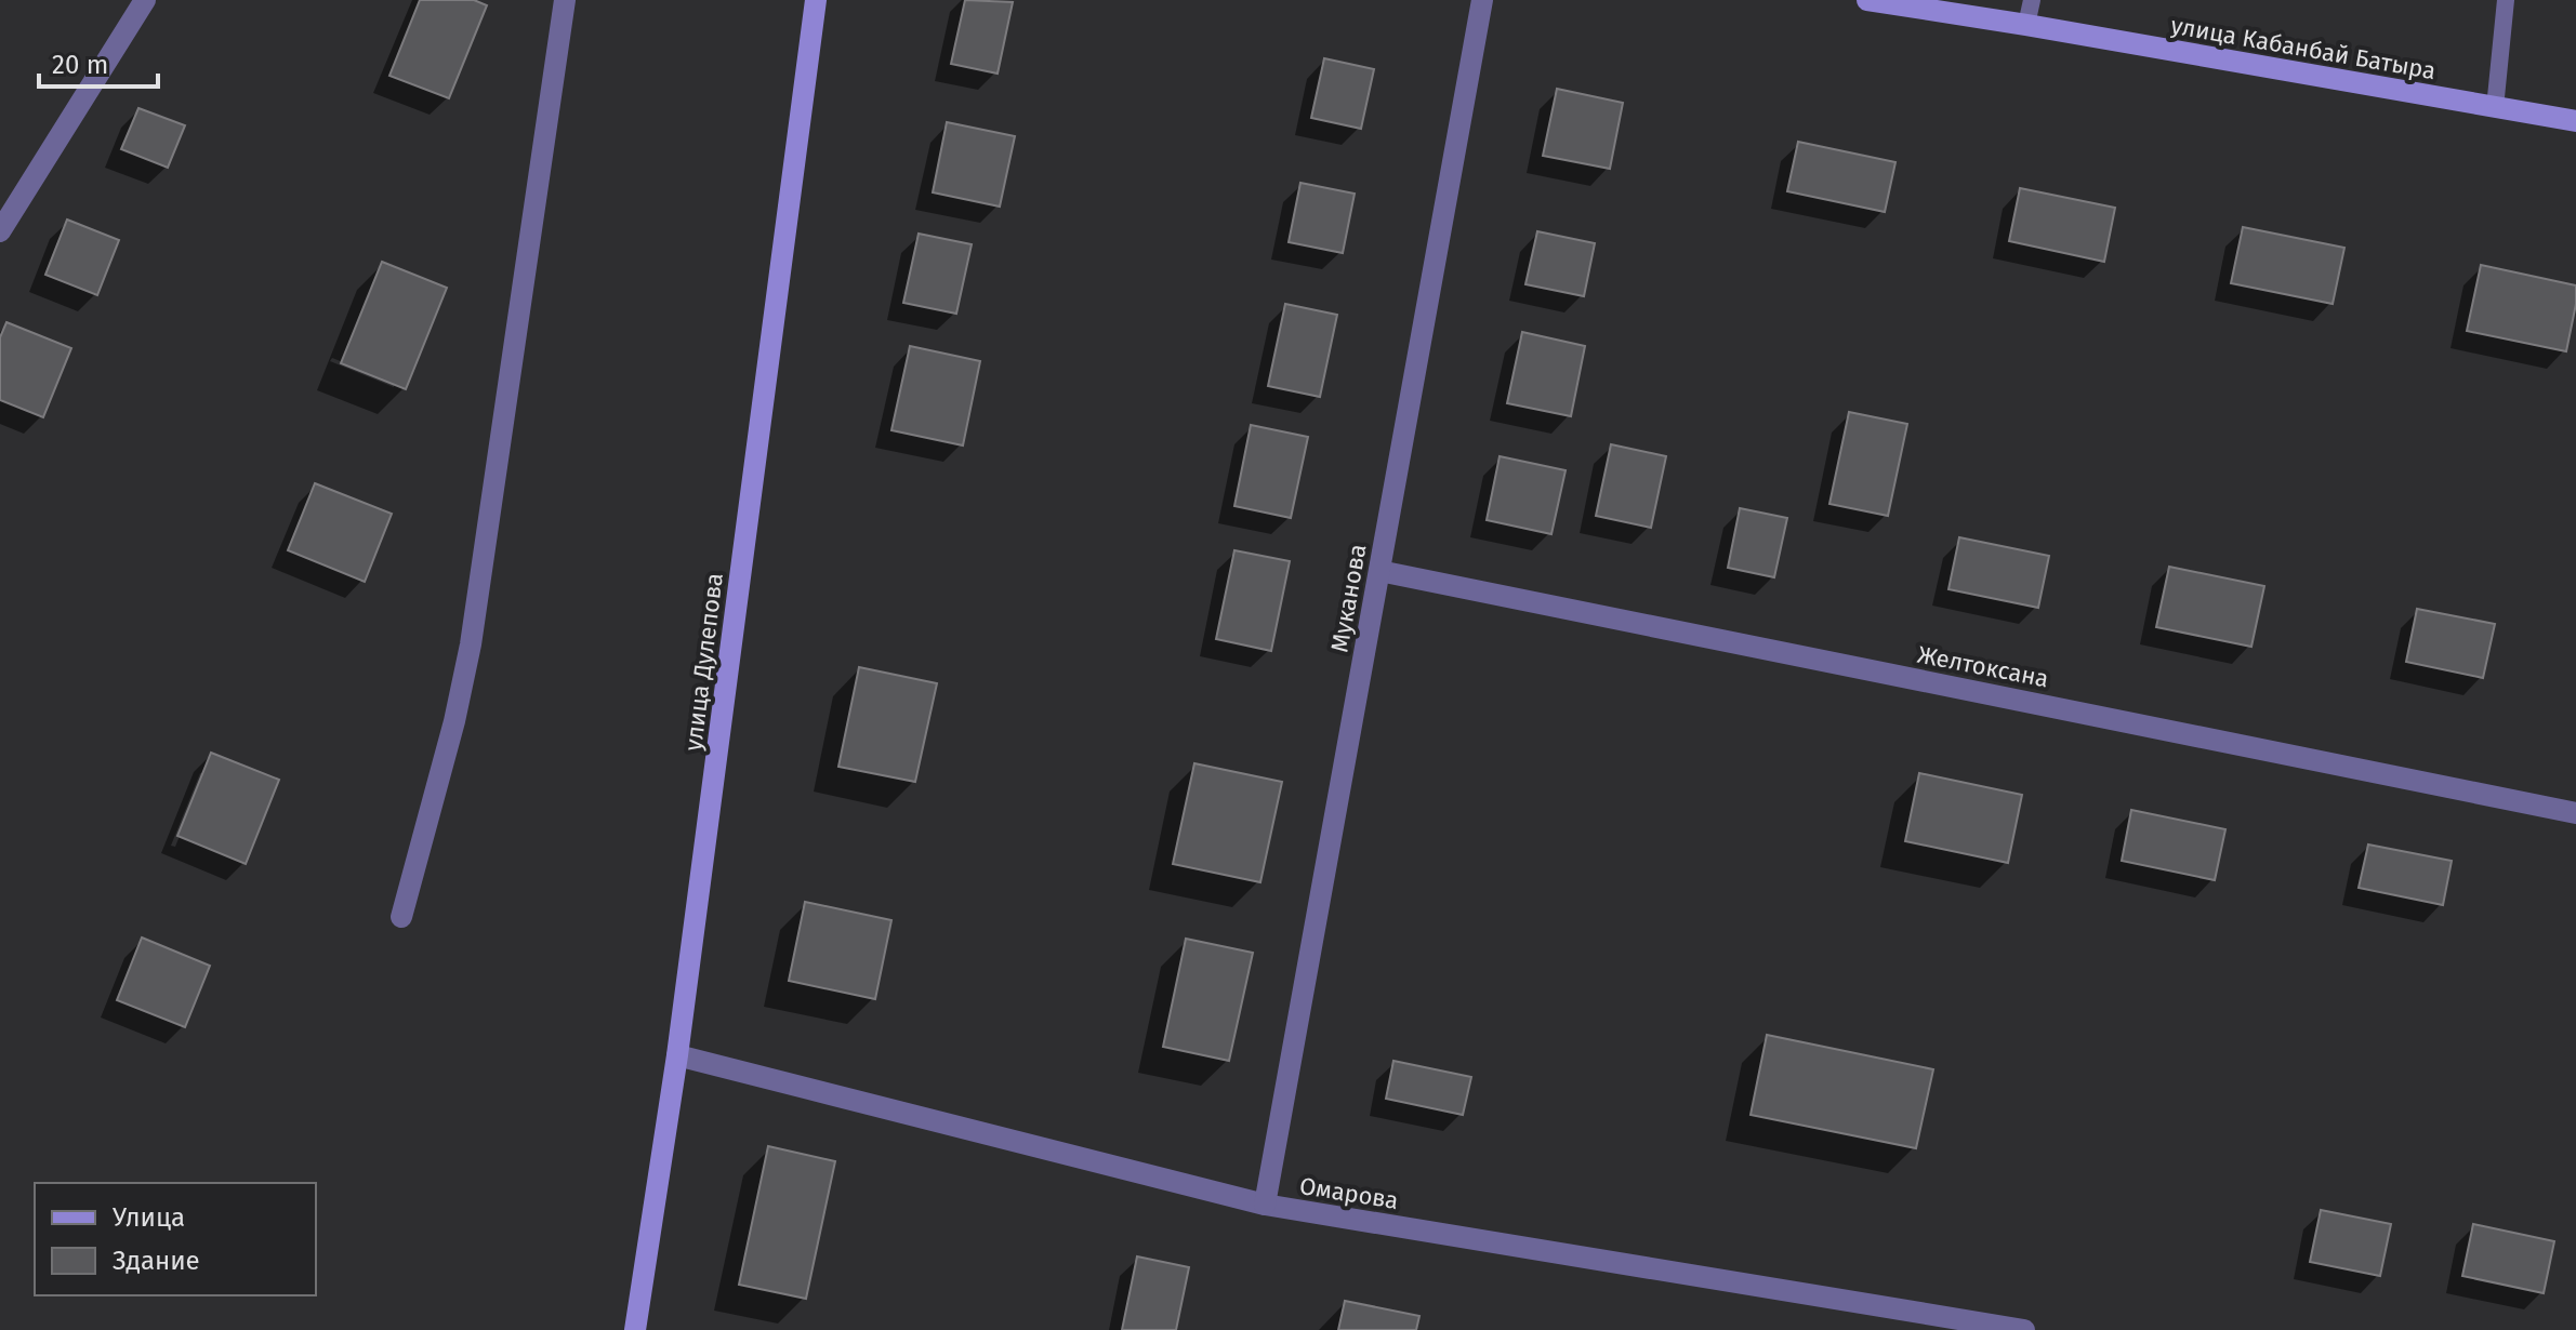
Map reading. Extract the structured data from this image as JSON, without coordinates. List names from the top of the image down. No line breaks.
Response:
{"streets":{"street":["улица Кабанбай Батыра","Муканова","улица Дулепова","Желтоксана","Омарова"]},"crossings":[["Муканова","Желтоксана"],["Муканова","Омарова"],["улица Дулепова","Омарова"]],"legend":["Улица","Здание"],"scale_bar":"20 m"}
